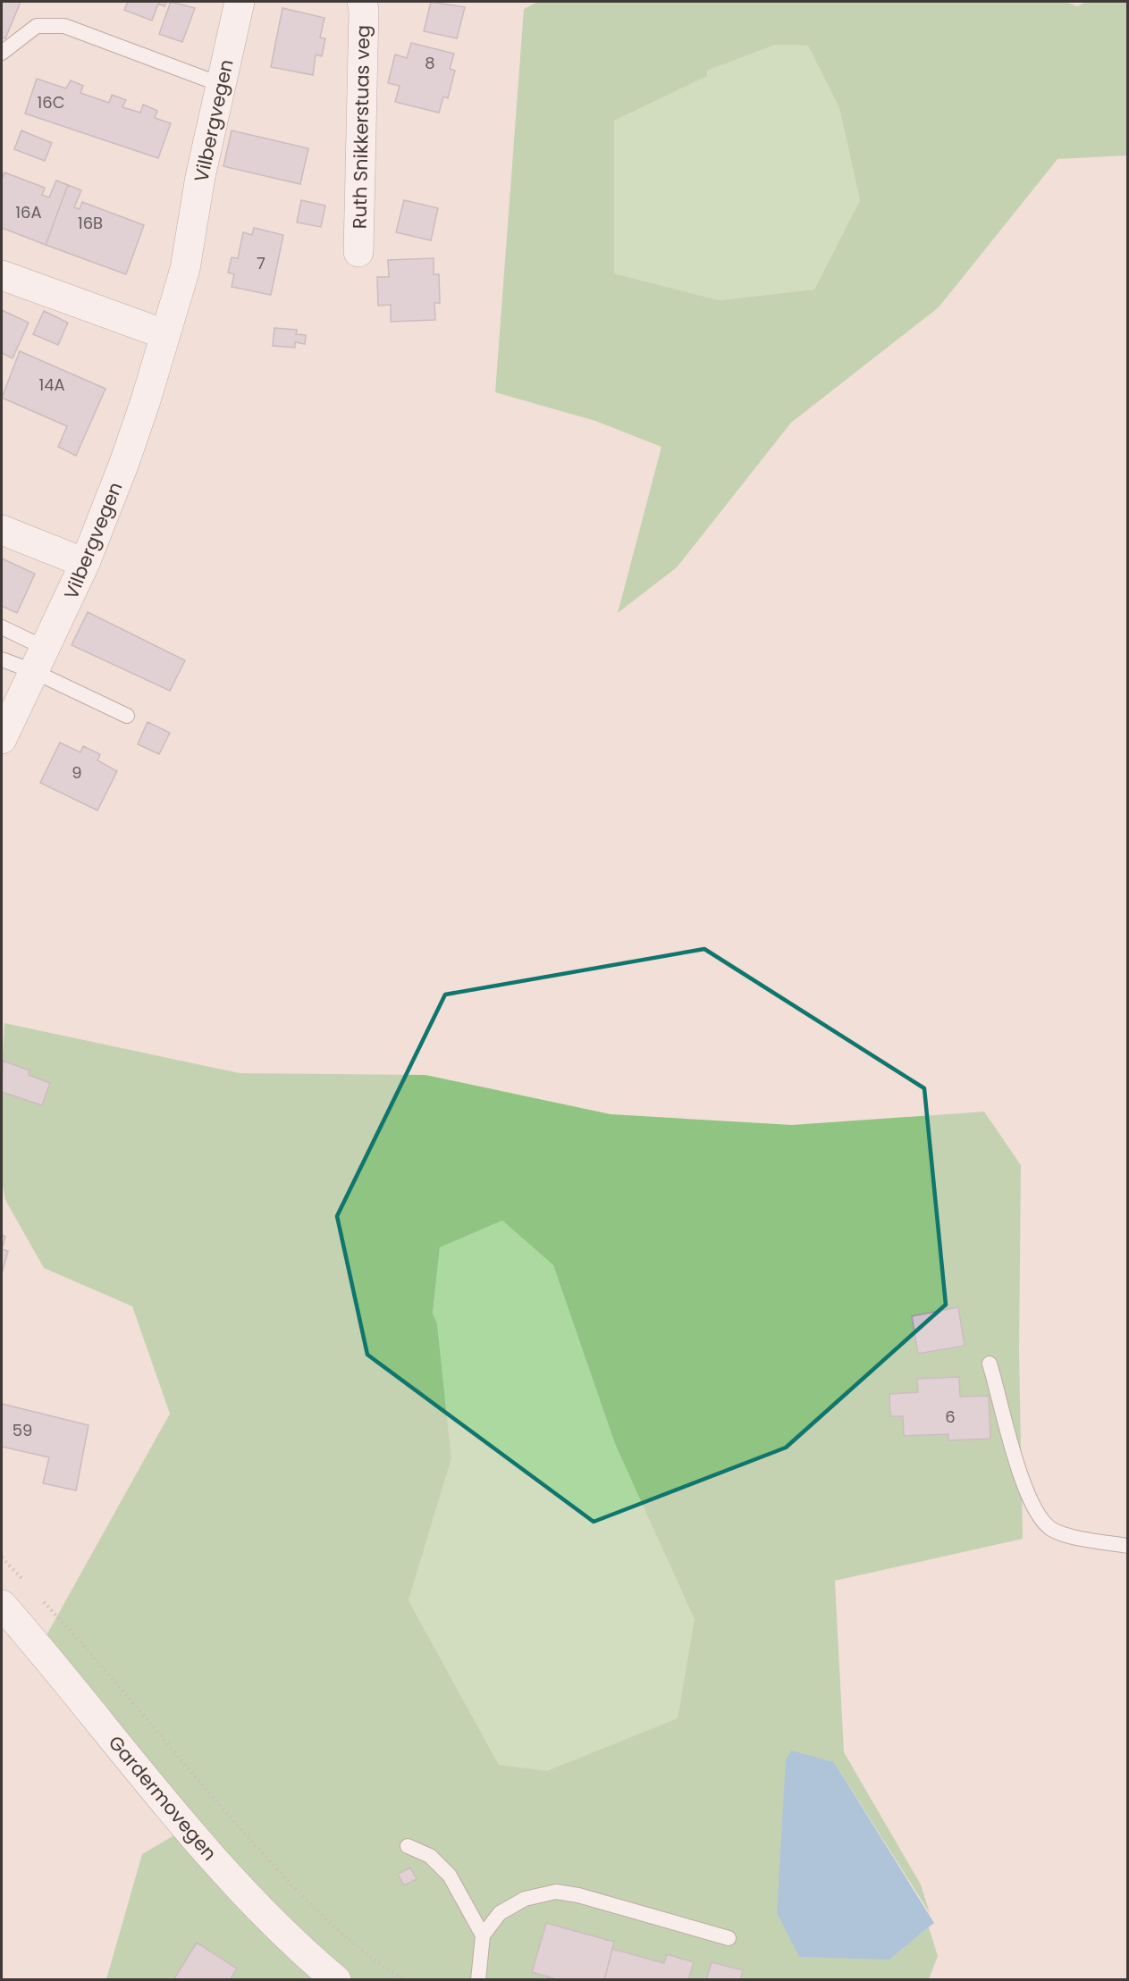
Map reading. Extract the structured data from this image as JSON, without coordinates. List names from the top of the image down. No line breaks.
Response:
{"streets":{"street":["Vilbergvegen","Ruth Snikkerstuas veg","Gardermovegen"]},"house_numbers":["8","16C","16A","16B","7","14A","9","6","59"]}
